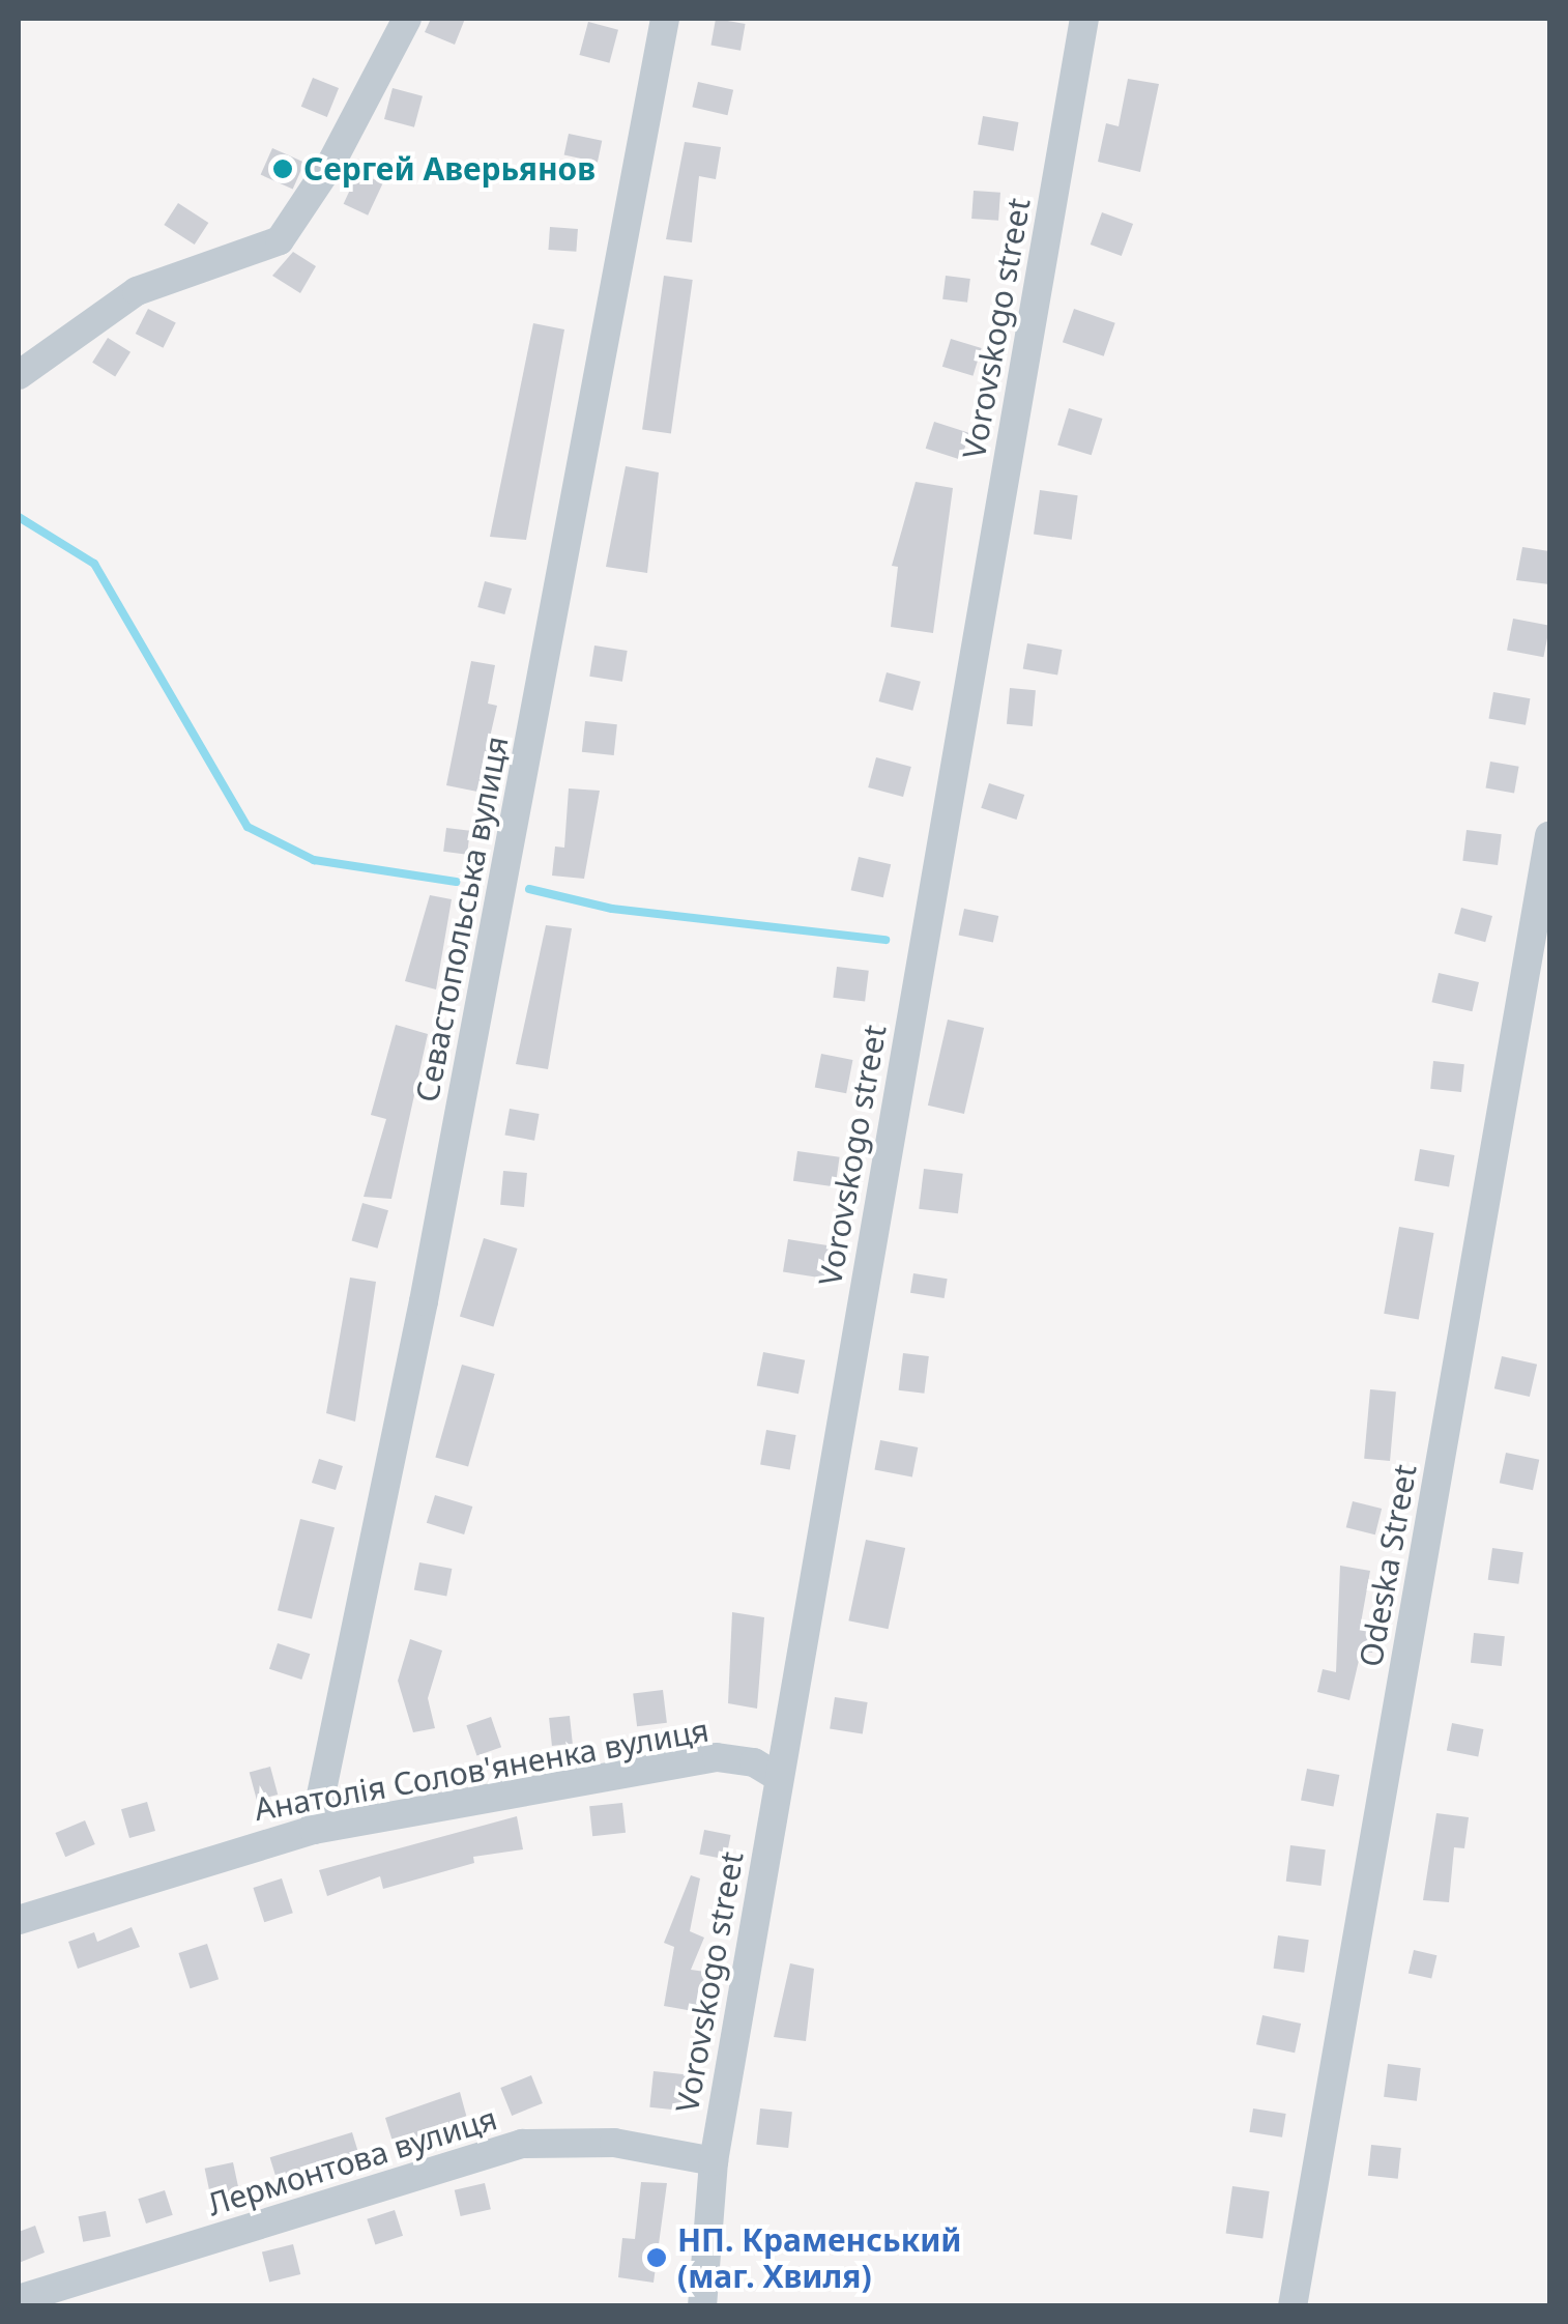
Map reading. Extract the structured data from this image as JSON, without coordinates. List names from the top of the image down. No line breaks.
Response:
{"streets":{"street":["Vorovskogo street","Севастопольська вулиця","Odeska Street","Анатолія Солов'яненка вулиця","Лермонтова вулиця"]},"crossings":[["Vorovskogo street","Анатолія Солов'яненка вулиця"],["Vorovskogo street","Лермонтова вулиця"],["Севастопольська вулиця","Анатолія Солов'яненка вулиця"]],"places":["Сергей Аверьянов","НП. Краменський (маг. Хвиля)"]}
